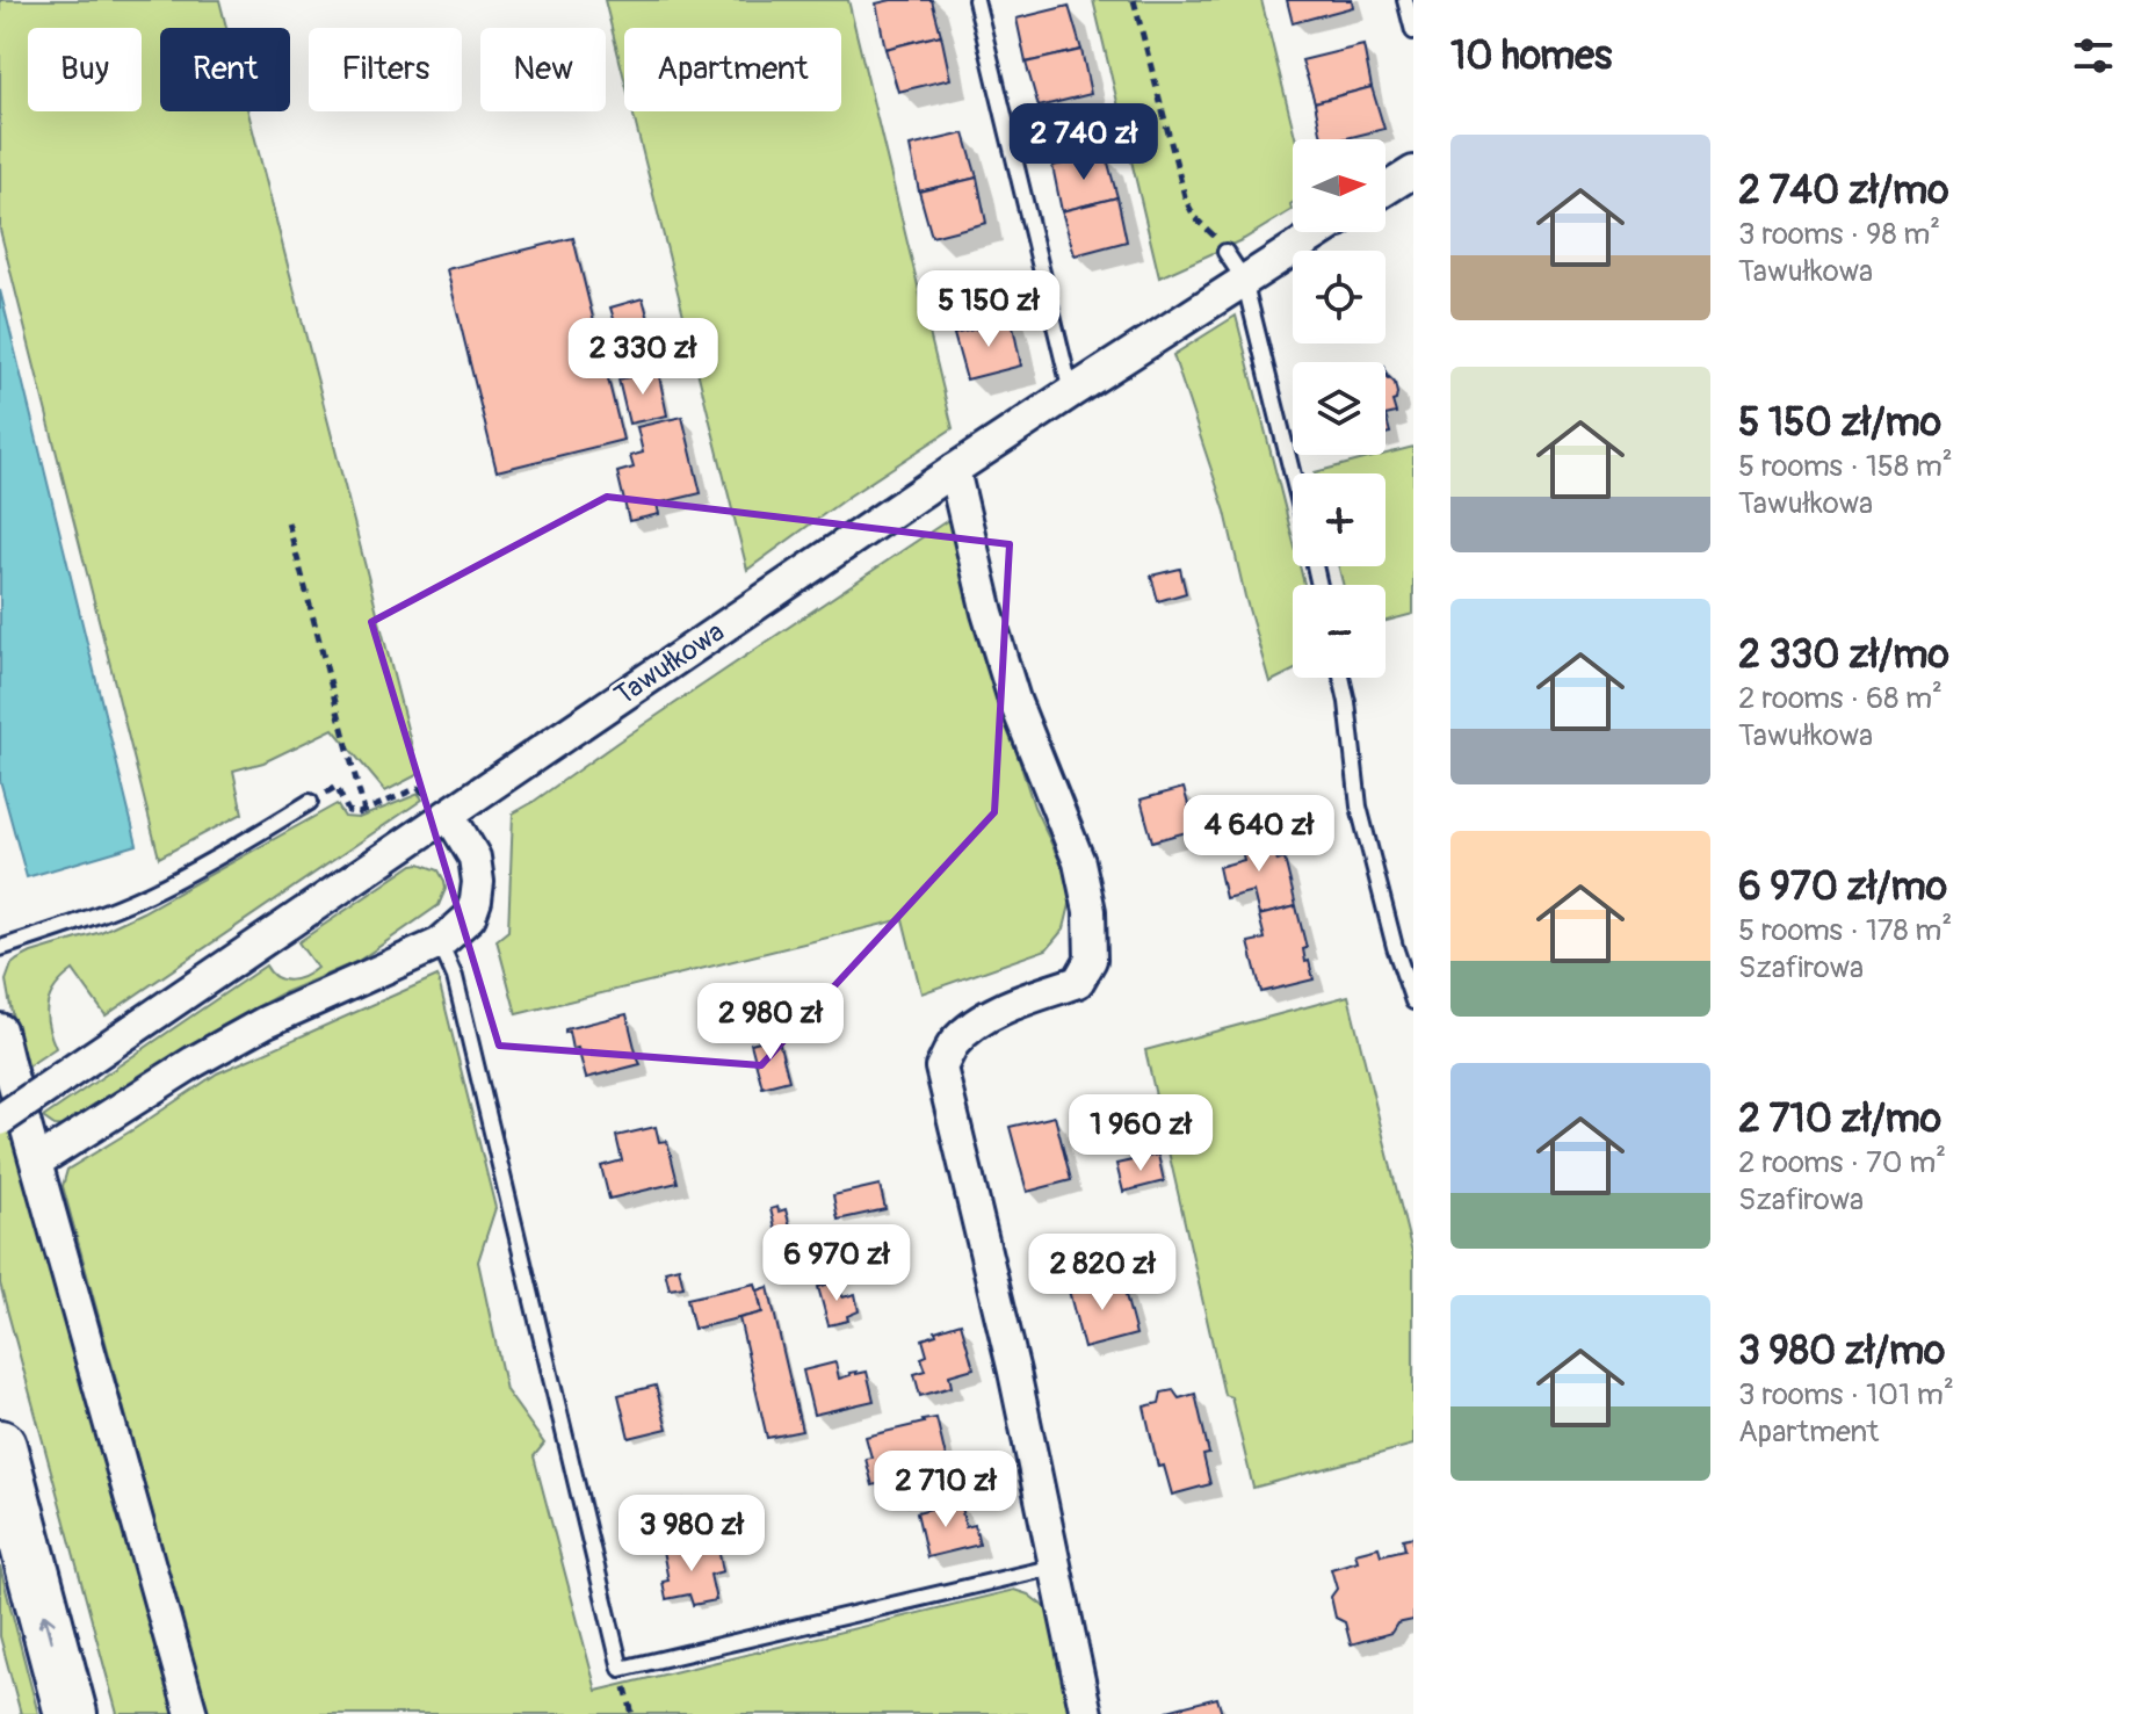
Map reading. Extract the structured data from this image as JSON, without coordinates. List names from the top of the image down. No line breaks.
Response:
{"streets":{"street":["Tawułkowa"]},"north":"right","page":{"heading":"10 homes","chip":["Buy","Rent","Filters","New","Apartment"],"price":["2 740 zł","5 150 zł","2 330 zł","4 640 zł","2 980 zł","1 960 zł","6 970 zł","2 820 zł","2 710 zł","3 980 zł"],"list":[{"name":"2 740 zł/mo","note":"3 rooms · 98 m² · Tawułkowa"},{"name":"5 150 zł/mo","note":"5 rooms · 158 m² · Tawułkowa"},{"name":"2 330 zł/mo","note":"2 rooms · 68 m² · Tawułkowa"},{"name":"6 970 zł/mo","note":"5 rooms · 178 m² · Szafirowa"},{"name":"2 710 zł/mo","note":"2 rooms · 70 m² · Szafirowa"},{"name":"3 980 zł/mo","note":"3 rooms · 101 m² · Apartment"}],"map_buttons":["+","−"]}}
